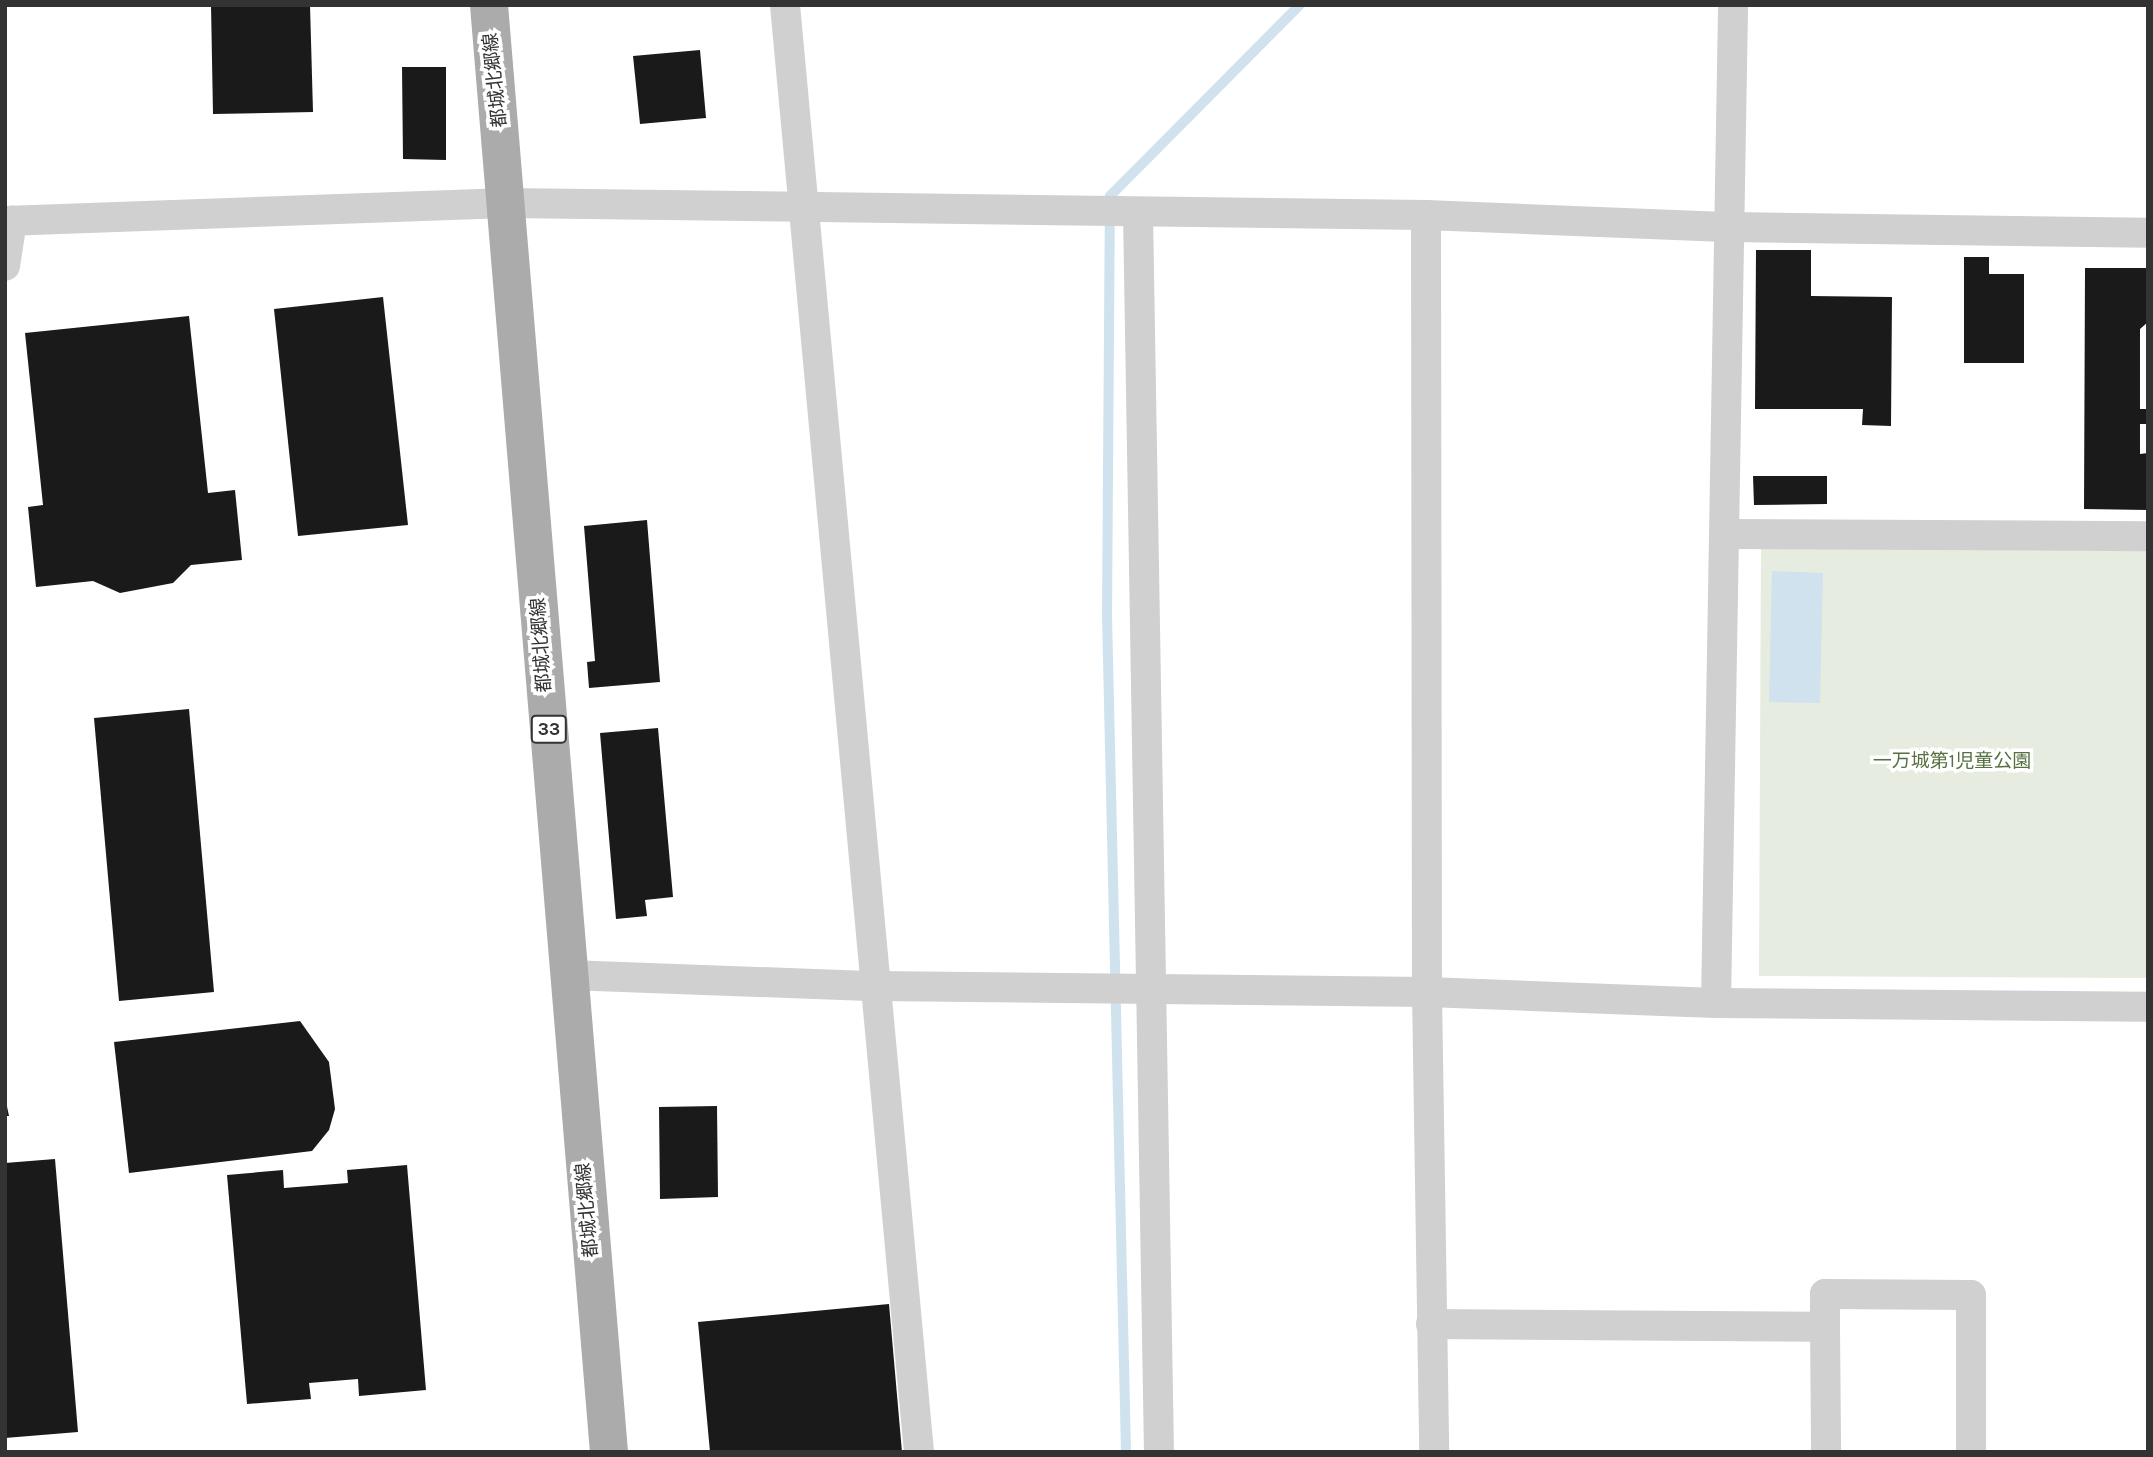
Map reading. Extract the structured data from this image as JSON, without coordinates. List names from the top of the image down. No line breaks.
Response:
{"streets":{"main road":["都城北郷線","33"]},"parks":["一万城第1児童公園"]}
